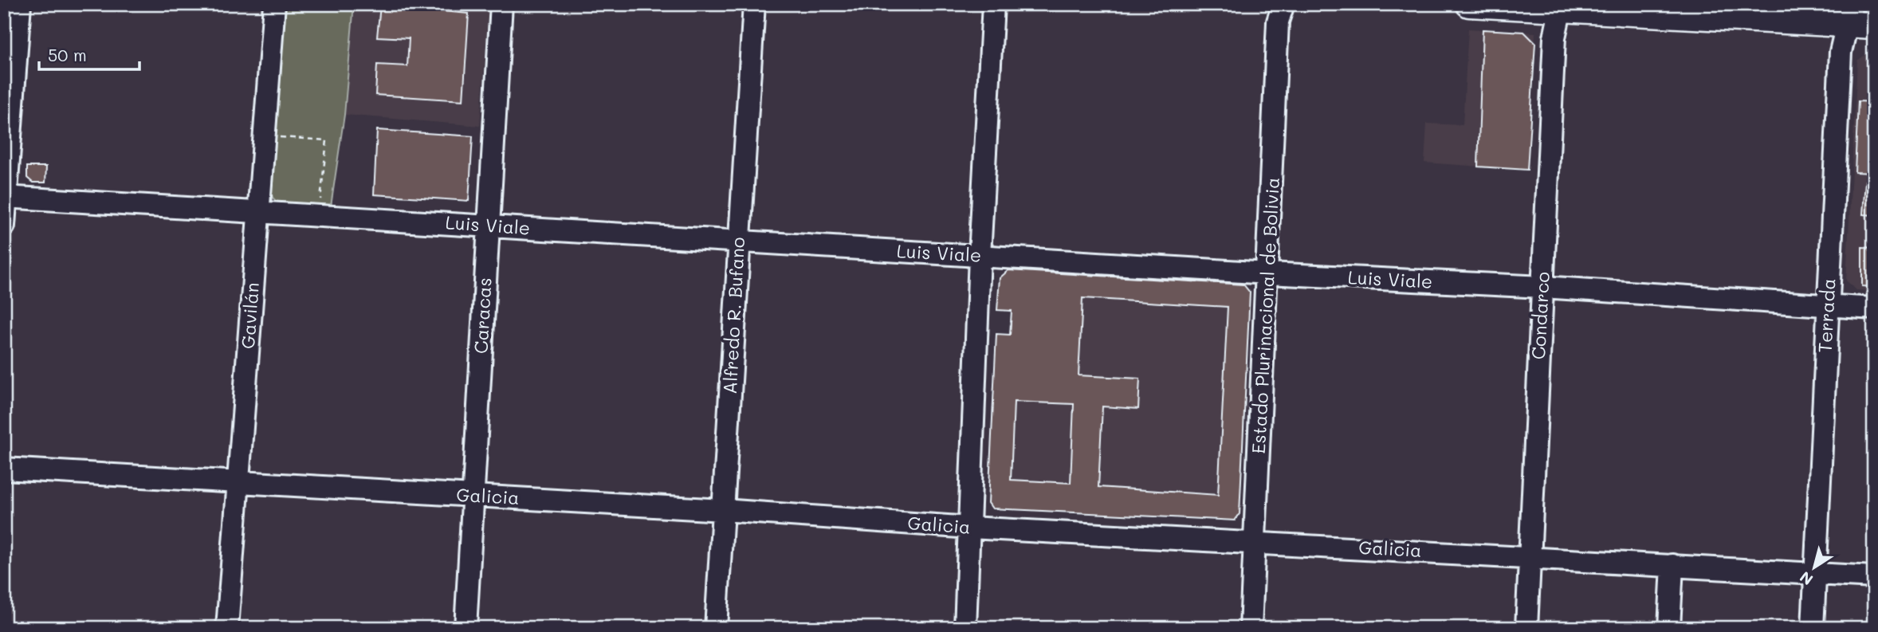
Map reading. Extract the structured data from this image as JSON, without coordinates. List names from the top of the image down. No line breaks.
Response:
{"streets":{"street":["Luis Viale","Gavilán","Caracas","Alfredo R. Bufano","Estado Plurinacional de Bolivia","Condarco","Terrada","Galicia"]},"crossings":[["Luis Viale","Gavilán"],["Luis Viale","Caracas"],["Luis Viale","Alfredo R. Bufano"],["Luis Viale","Estado Plurinacional de Bolivia"],["Luis Viale","Condarco"],["Luis Viale","Terrada"],["Gavilán","Galicia"],["Caracas","Galicia"],["Alfredo R. Bufano","Galicia"],["Estado Plurinacional de Bolivia","Galicia"],["Condarco","Galicia"],["Terrada","Galicia"]],"scale_bar":"50 m","north":"bottom left"}
